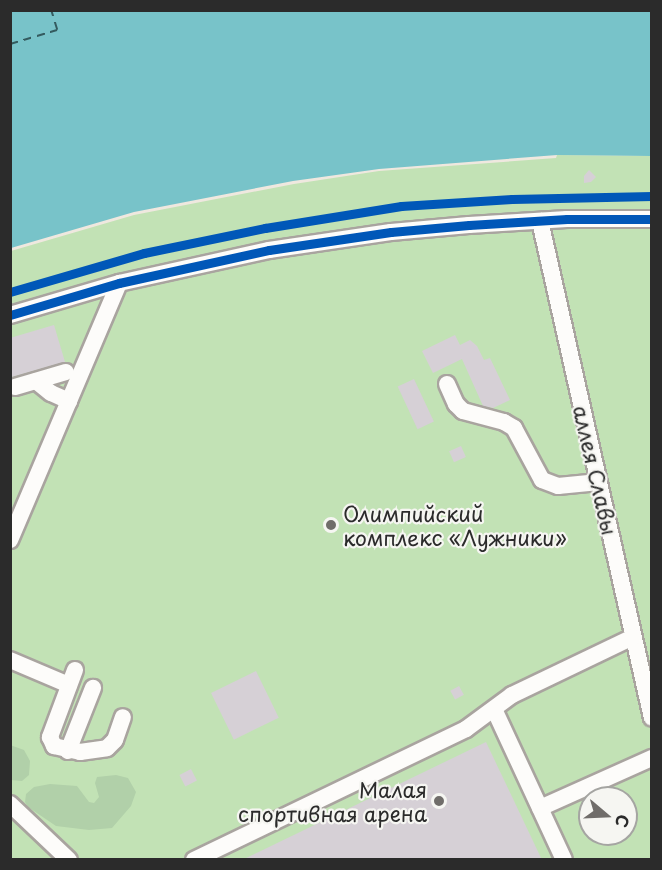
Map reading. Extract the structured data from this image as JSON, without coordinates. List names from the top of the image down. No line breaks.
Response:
{"streets":{"street":["аллея Славы"]},"places":["Олимпийский комплекс «Лужники»","Малая спортивная арена"],"north":"right"}
